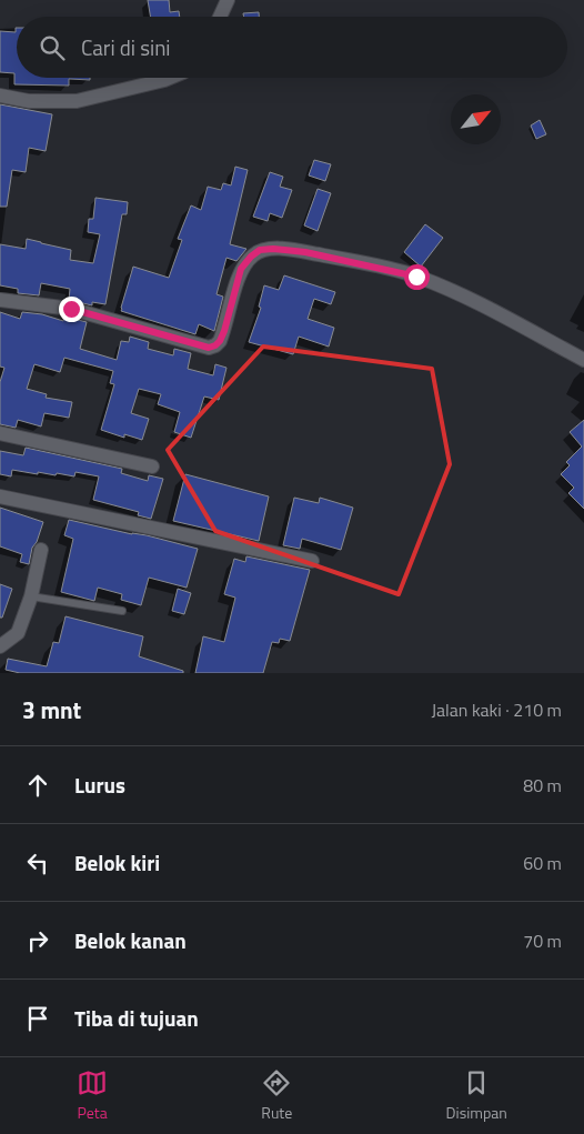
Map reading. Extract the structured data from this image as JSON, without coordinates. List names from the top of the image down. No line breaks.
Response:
{"north":"top right","page":{"search":"Cari di sini","heading":["3 mnt","Jalan kaki · 210 m"],"list":[["Lurus","80 m"],["Belok kiri","60 m"],["Belok kanan","70 m"],"Tiba di tujuan"],"nav":["Peta","Rute","Disimpan"]}}
